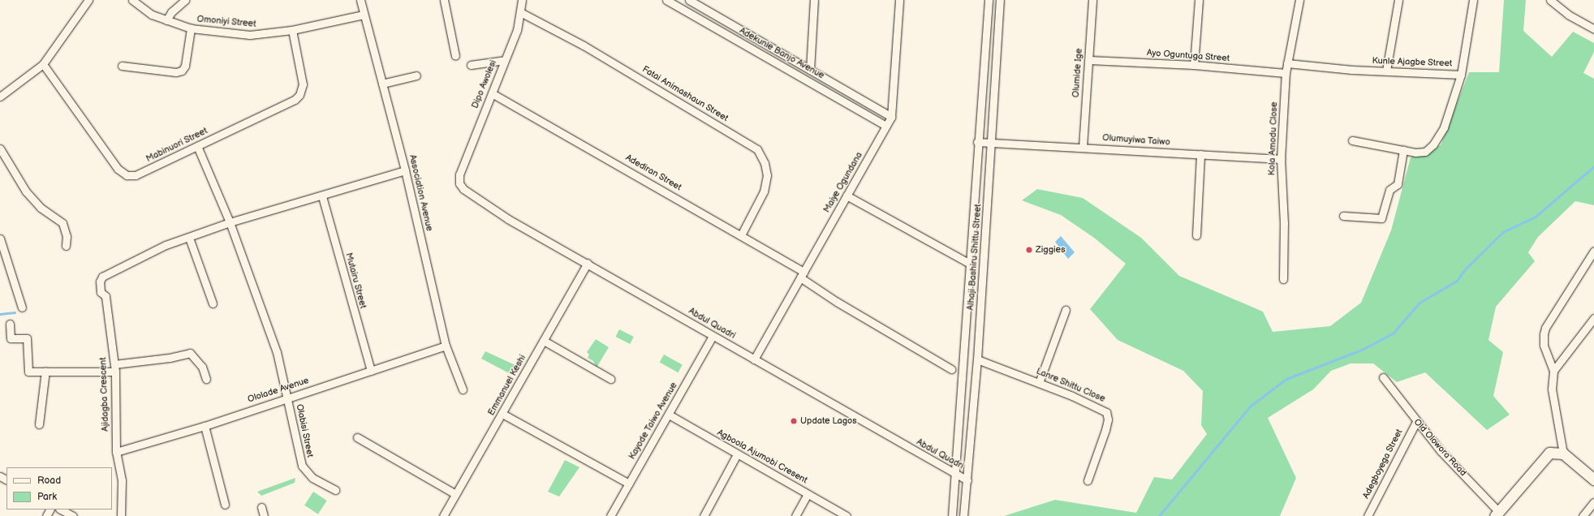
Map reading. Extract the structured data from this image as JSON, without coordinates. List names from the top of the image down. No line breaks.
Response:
{"streets":{"street":["Omoniyi Street","Adekunle Banjo Avenue","Ayo Oguntuga Street","Kunle Ajagbe Street","Olumide Ige","Dipo Awolesi","Fatai Animashaun Street","Kola Amodu Close","Olumuyiwa Taiwo","Mabinuori Street","Adediran Street","Maiye Ogundana","Association Avenue","Alhaji Bashiru Shittu Street","Mutairu Street","Abdul Quadri","Emmanuel Keshi","Lanre Shittu Close","Ololade Avenue","Ajidagba Crescent","Kayode Taiwo Avenue","Olabisi Street","Old Olowora Road","Agboola Ajumobi Cresent","Adegboyega Street"]},"crossings":[["Omoniyi Street","Mabinuori Street"],["Omoniyi Street","Association Avenue"],["Adekunle Banjo Avenue","Maiye Ogundana"],["Ayo Oguntuga Street","Olumide Ige"],["Ayo Oguntuga Street","Kola Amodu Close"],["Kunle Ajagbe Street","Kola Amodu Close"],["Olumide Ige","Olumuyiwa Taiwo"],["Dipo Awolesi","Fatai Animashaun Street"],["Dipo Awolesi","Adediran Street"],["Dipo Awolesi","Abdul Quadri"],["Fatai Animashaun Street","Adediran Street"],["Kola Amodu Close","Olumuyiwa Taiwo"],["Olumuyiwa Taiwo","Alhaji Bashiru Shittu Street"],["Mabinuori Street","Olabisi Street"],["Adediran Street","Maiye Ogundana"],["Maiye Ogundana","Abdul Quadri"],["Association Avenue","Ololade Avenue"],["Association Avenue","Ajidagba Crescent"],["Alhaji Bashiru Shittu Street","Abdul Quadri"],["Alhaji Bashiru Shittu Street","Lanre Shittu Close"],["Mutairu Street","Ololade Avenue"],["Mutairu Street","Ajidagba Crescent"],["Abdul Quadri","Emmanuel Keshi"],["Abdul Quadri","Kayode Taiwo Avenue"],["Ololade Avenue","Ajidagba Crescent"],["Ololade Avenue","Olabisi Street"],["Ajidagba Crescent","Olabisi Street"],["Kayode Taiwo Avenue","Agboola Ajumobi Cresent"],["Old Olowora Road","Adegboyega Street"]],"places":["Ziggies","Update Lagos"],"legend":["Road","Park"]}
